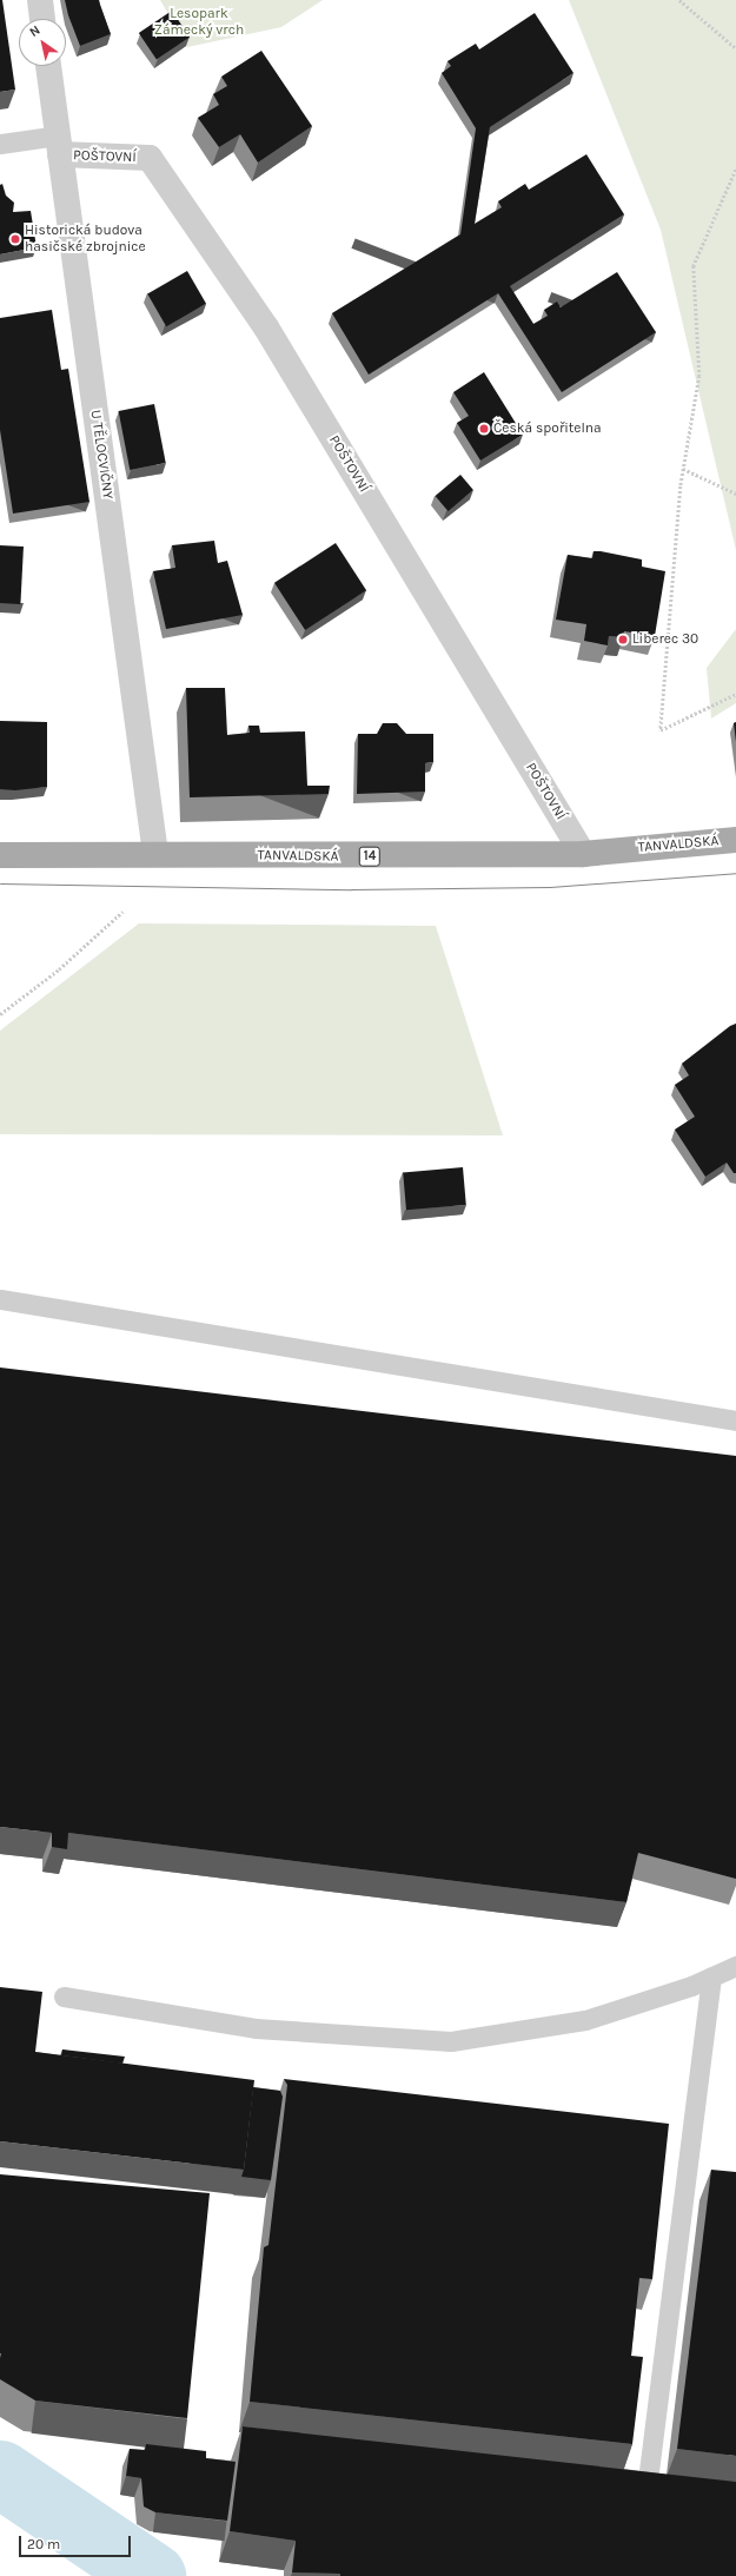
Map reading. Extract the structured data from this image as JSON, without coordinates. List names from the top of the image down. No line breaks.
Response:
{"streets":{"main road":["TANVALDSKÁ","14"],"street":["POŠTOVNÍ","U TĚLOCVIČNY"]},"crossings":[["POŠTOVNÍ","U TĚLOCVIČNY"],["POŠTOVNÍ","TANVALDSKÁ"],["U TĚLOCVIČNY","TANVALDSKÁ"]],"parks":["Lesopark Zámecký vrch"],"places":["Historická budova hasičské zbrojnice","Česká spořitelna","Liberec 30"],"scale_bar":"20 m","north":"top left"}
